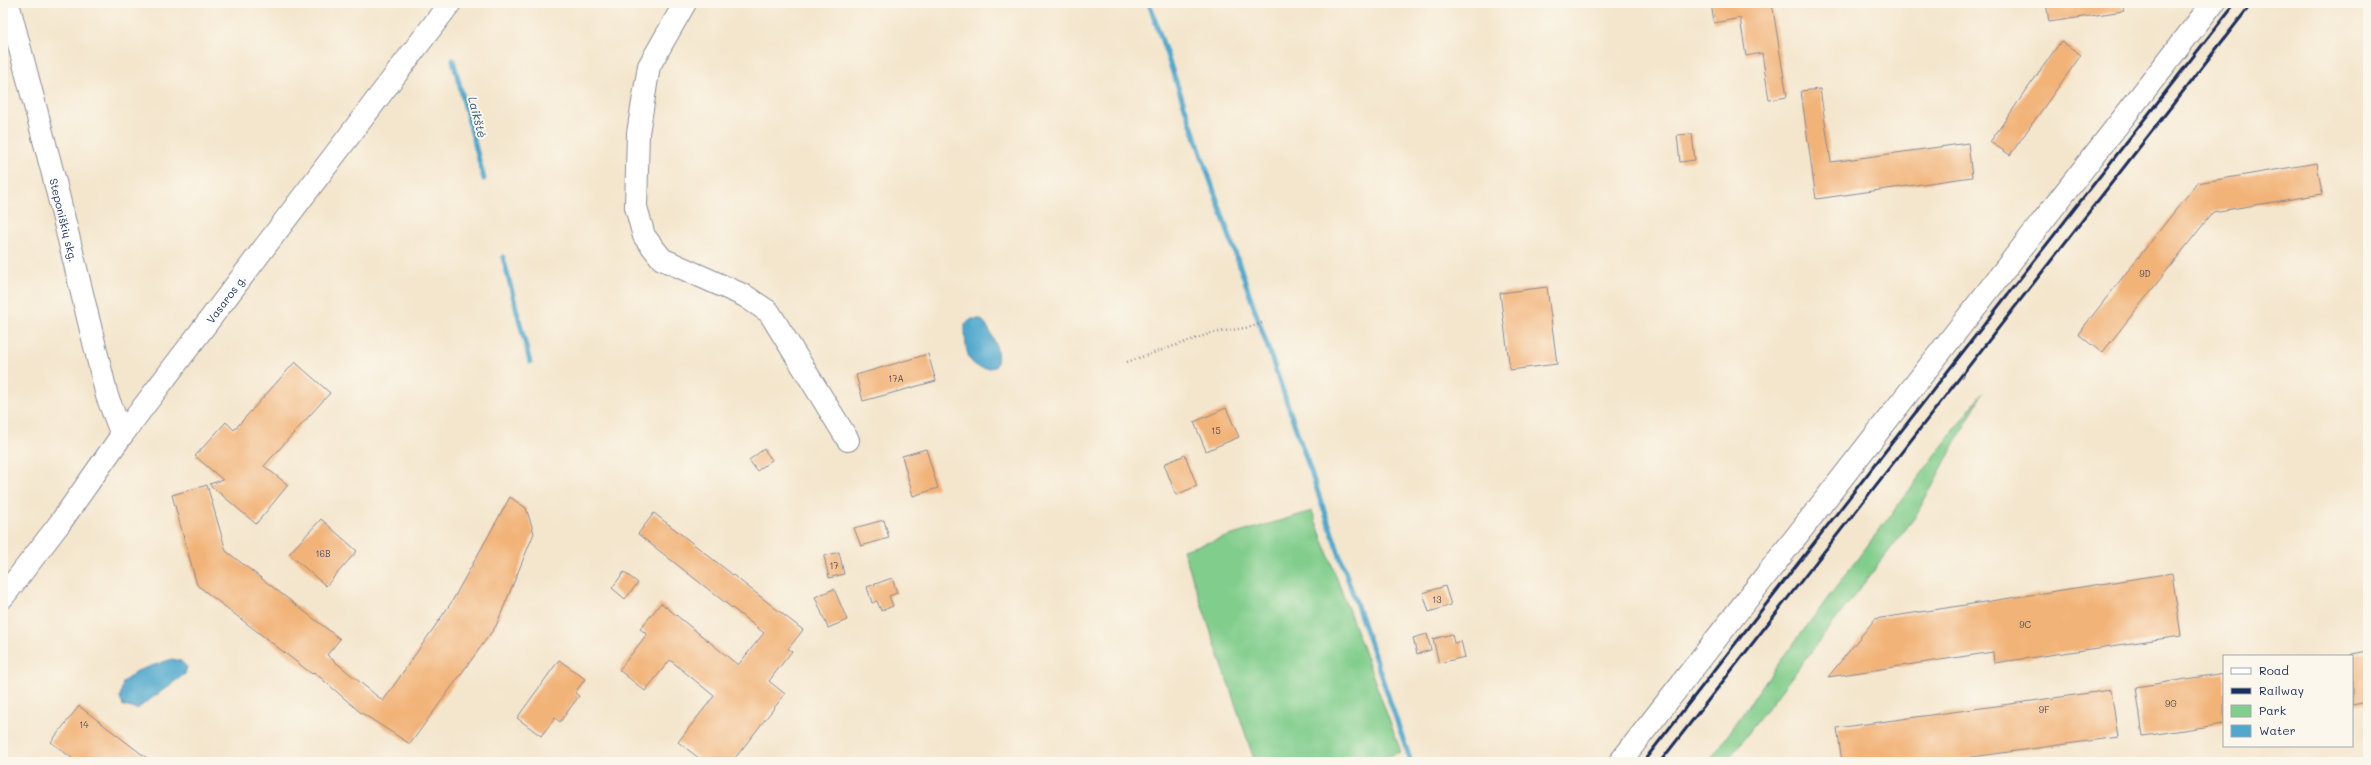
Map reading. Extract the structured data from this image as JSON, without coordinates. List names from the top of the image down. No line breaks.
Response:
{"streets":{"street":["Steponiškių skg.","Vasaros g."]},"crossings":[["Steponiškių skg.","Vasaros g."]],"water":["Laikštė"],"house_numbers":["9D","17A","15","16B","17","13","9C","9G","9F","14"],"legend":["Road","Railway","Park","Water"]}
